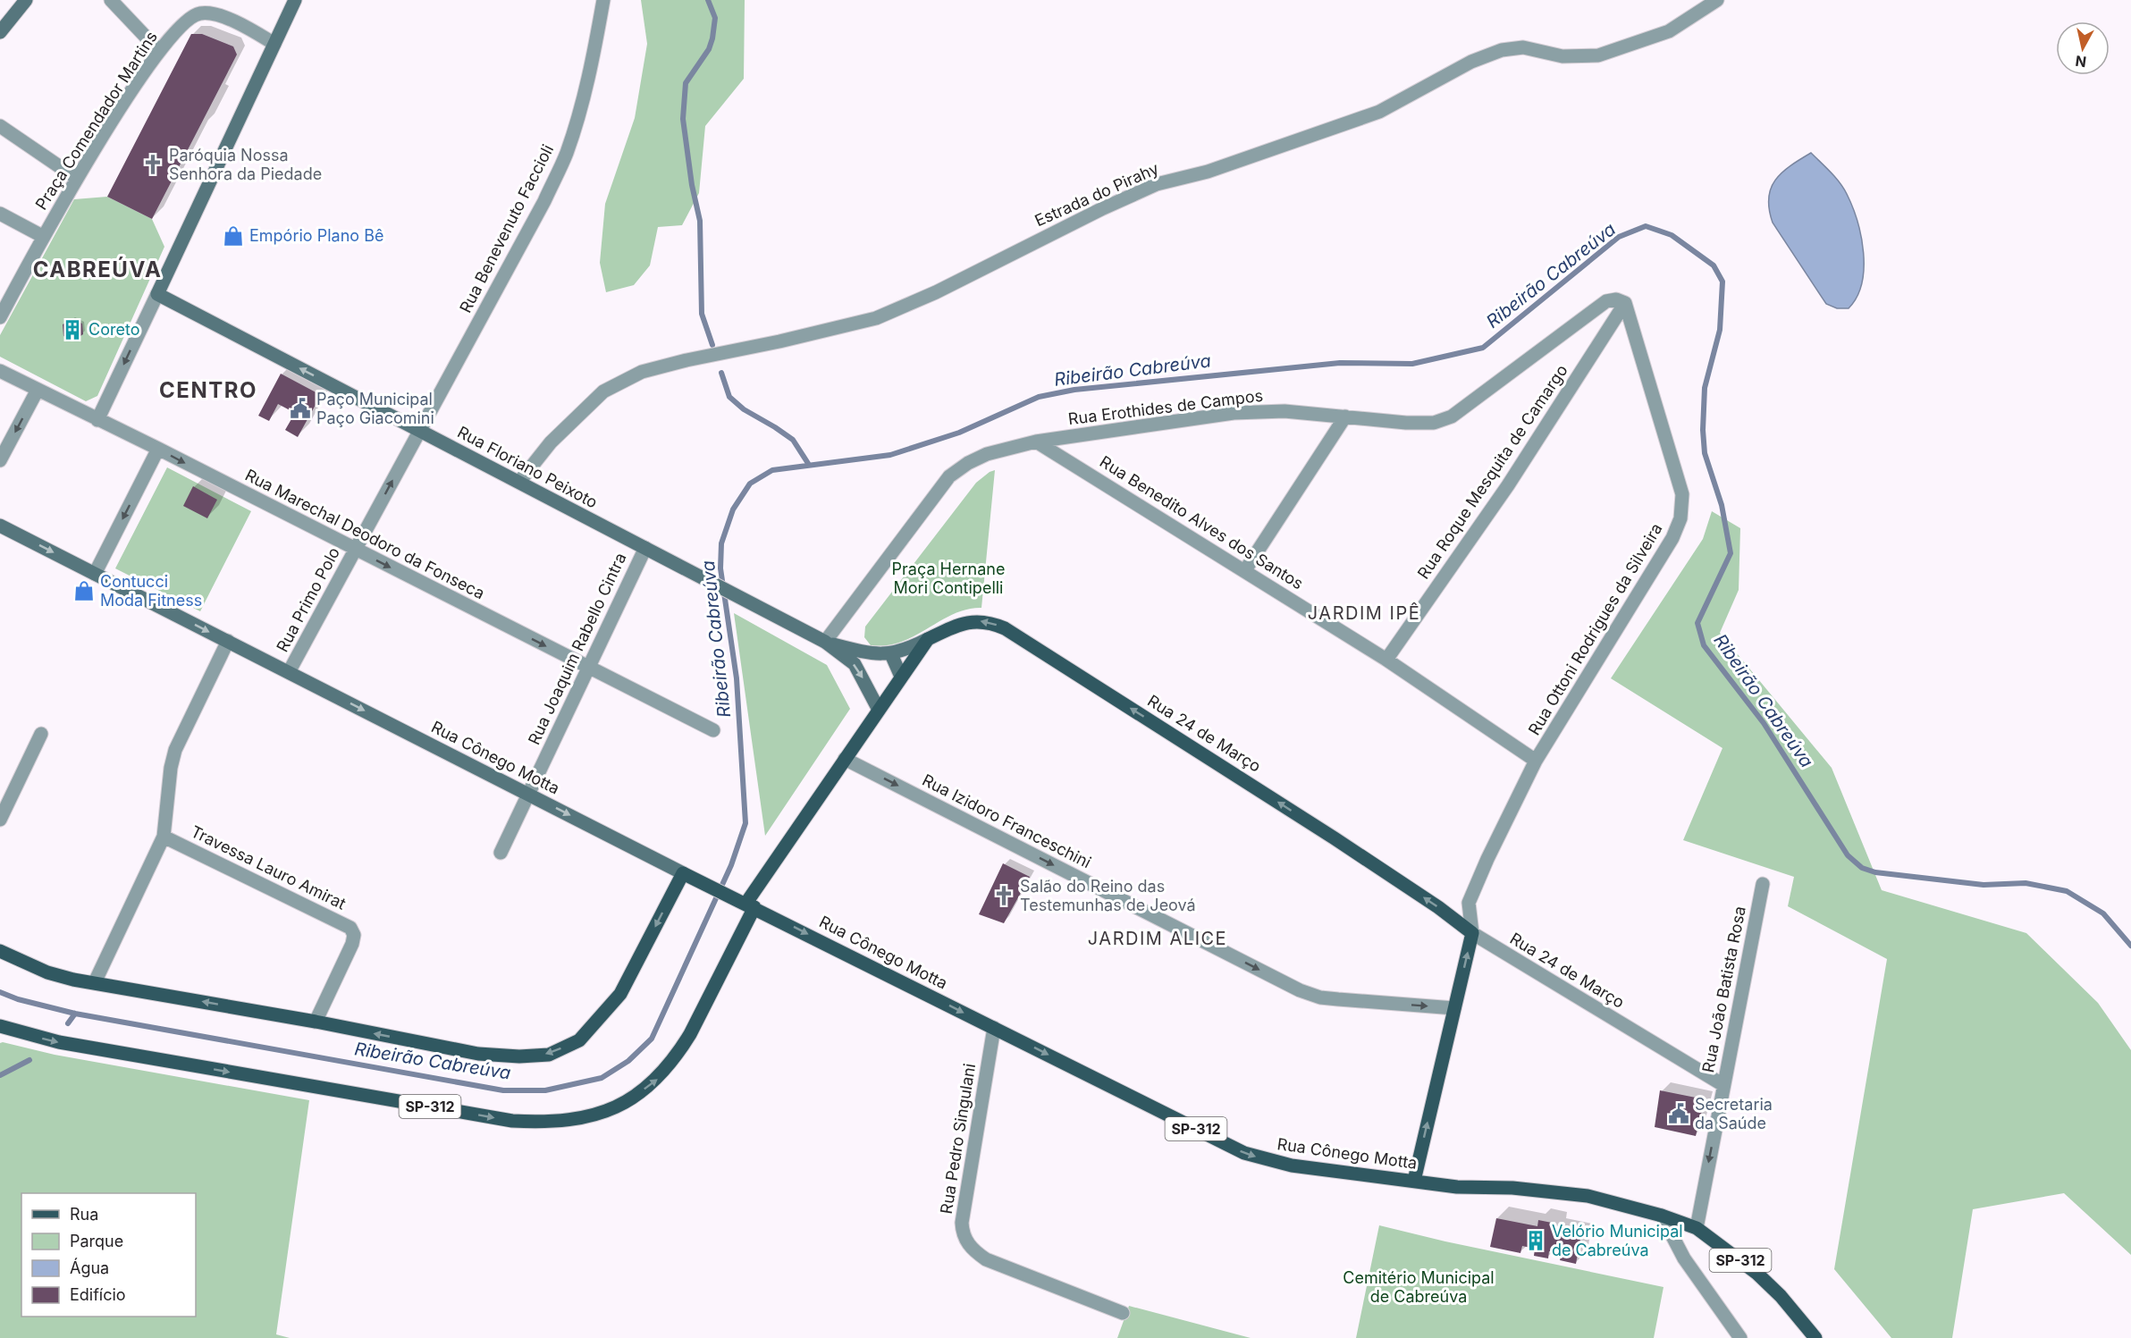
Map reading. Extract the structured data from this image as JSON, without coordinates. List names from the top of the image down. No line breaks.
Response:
{"streets":{"main road":["Rua 24 de Março","Rua Cônego Motta","SP-312"],"street":["Praça Comendador Martins","Estrada do Pirahy","Rua Benevenuto Faccioli","Rua Erothides de Campos","Rua Floriano Peixoto","Rua Roque Mesquita de Camargo","Rua Benedito Alves dos Santos","Rua Marechal Deodoro da Fonseca","Rua Primo Polo","Rua Ottoni Rodrigues da Silveira","Rua Joaquim Rabello Cintra","Rua Izidoro Franceschini","Travessa Lauro Amirat","Rua João Batista Rosa","Rua Pedro Singulani"]},"crossings":[["Estrada do Pirahy","Rua Floriano Peixoto"],["Rua Benevenuto Faccioli","Rua Floriano Peixoto"],["Rua Benevenuto Faccioli","Rua Primo Polo"],["Rua Erothides de Campos","Rua Floriano Peixoto"],["Rua Erothides de Campos","Rua Roque Mesquita de Camargo"],["Rua Erothides de Campos","Rua Benedito Alves dos Santos"],["Rua Erothides de Campos","Rua Ottoni Rodrigues da Silveira"],["Rua Floriano Peixoto","Rua Primo Polo"],["Rua Floriano Peixoto","Rua Joaquim Rabello Cintra"],["Rua Roque Mesquita de Camargo","Rua Benedito Alves dos Santos"],["Rua Roque Mesquita de Camargo","Rua Ottoni Rodrigues da Silveira"],["Rua Benedito Alves dos Santos","Rua Ottoni Rodrigues da Silveira"],["Rua Marechal Deodoro da Fonseca","Rua Primo Polo"],["Rua Marechal Deodoro da Fonseca","Rua Joaquim Rabello Cintra"],["Rua Primo Polo","Rua Cônego Motta"],["Rua Ottoni Rodrigues da Silveira","Rua 24 de Março"],["Rua Joaquim Rabello Cintra","Rua Cônego Motta"],["Rua 24 de Março","Rua Cônego Motta"],["Rua 24 de Março","Rua Izidoro Franceschini"],["Rua 24 de Março","Rua João Batista Rosa"],["Rua 24 de Março","SP-312"],["Rua Cônego Motta","Rua João Batista Rosa"],["Rua Cônego Motta","SP-312"],["Rua Cônego Motta","Rua Pedro Singulani"]],"one_way":["Rua Floriano Peixoto","Rua Marechal Deodoro da Fonseca","Rua Primo Polo","Rua 24 de Março","Rua Cônego Motta","Rua Izidoro Franceschini","Rua João Batista Rosa"],"districts":["CABREÚVA","CENTRO","JARDIM IPÊ","JARDIM ALICE"],"water":["Ribeirão Cabreúva"],"parks":["Praça Hernane Mori Contipelli","Cemitério Municipal de Cabreúva"],"places":{"church":["Paróquia Nossa Senhora da Piedade","Salão do Reino das Testemunhas de Jeová"],"shop":["Empório Plano Bê","Contucci Moda Fitness"],"building":["Coreto","Velório Municipal de Cabreúva"],"public building":["Paço Municipal Paço Giacomini","Secretaria da Saúde"]},"legend":["Rua","Parque","Água","Edifício"],"north":"bottom"}
